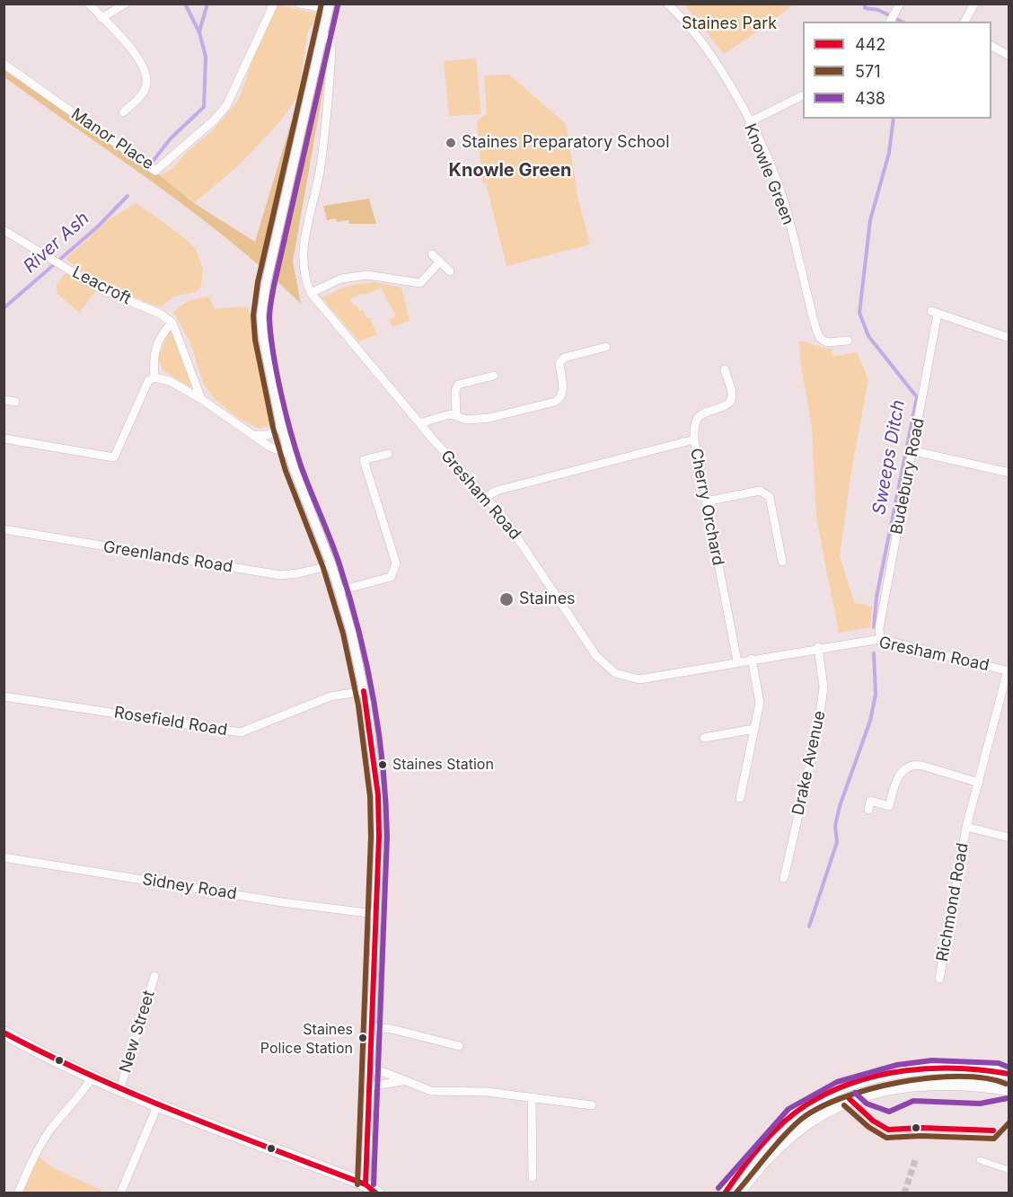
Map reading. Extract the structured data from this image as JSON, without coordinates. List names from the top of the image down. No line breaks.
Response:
{"streets":{"street":["Manor Place","Knowle Green","Leacroft","Budebury Road","Gresham Road","Cherry Orchard","Greenlands Road","Rosefield Road","Drake Avenue","Sidney Road","Richmond Road","New Street"]},"crossings":[["Budebury Road","Gresham Road"],["Gresham Road","Cherry Orchard"],["Gresham Road","Drake Avenue"],["Gresham Road","Richmond Road"]],"districts":["Knowle Green"],"water":["River Ash","Sweeps Ditch"],"parks":["Staines Park"],"places":["Staines Preparatory School","Staines","Staines Station","Staines Police Station"],"lines":["transit line 571","transit line 438","transit line 442"],"legend":["442","571","438"]}
